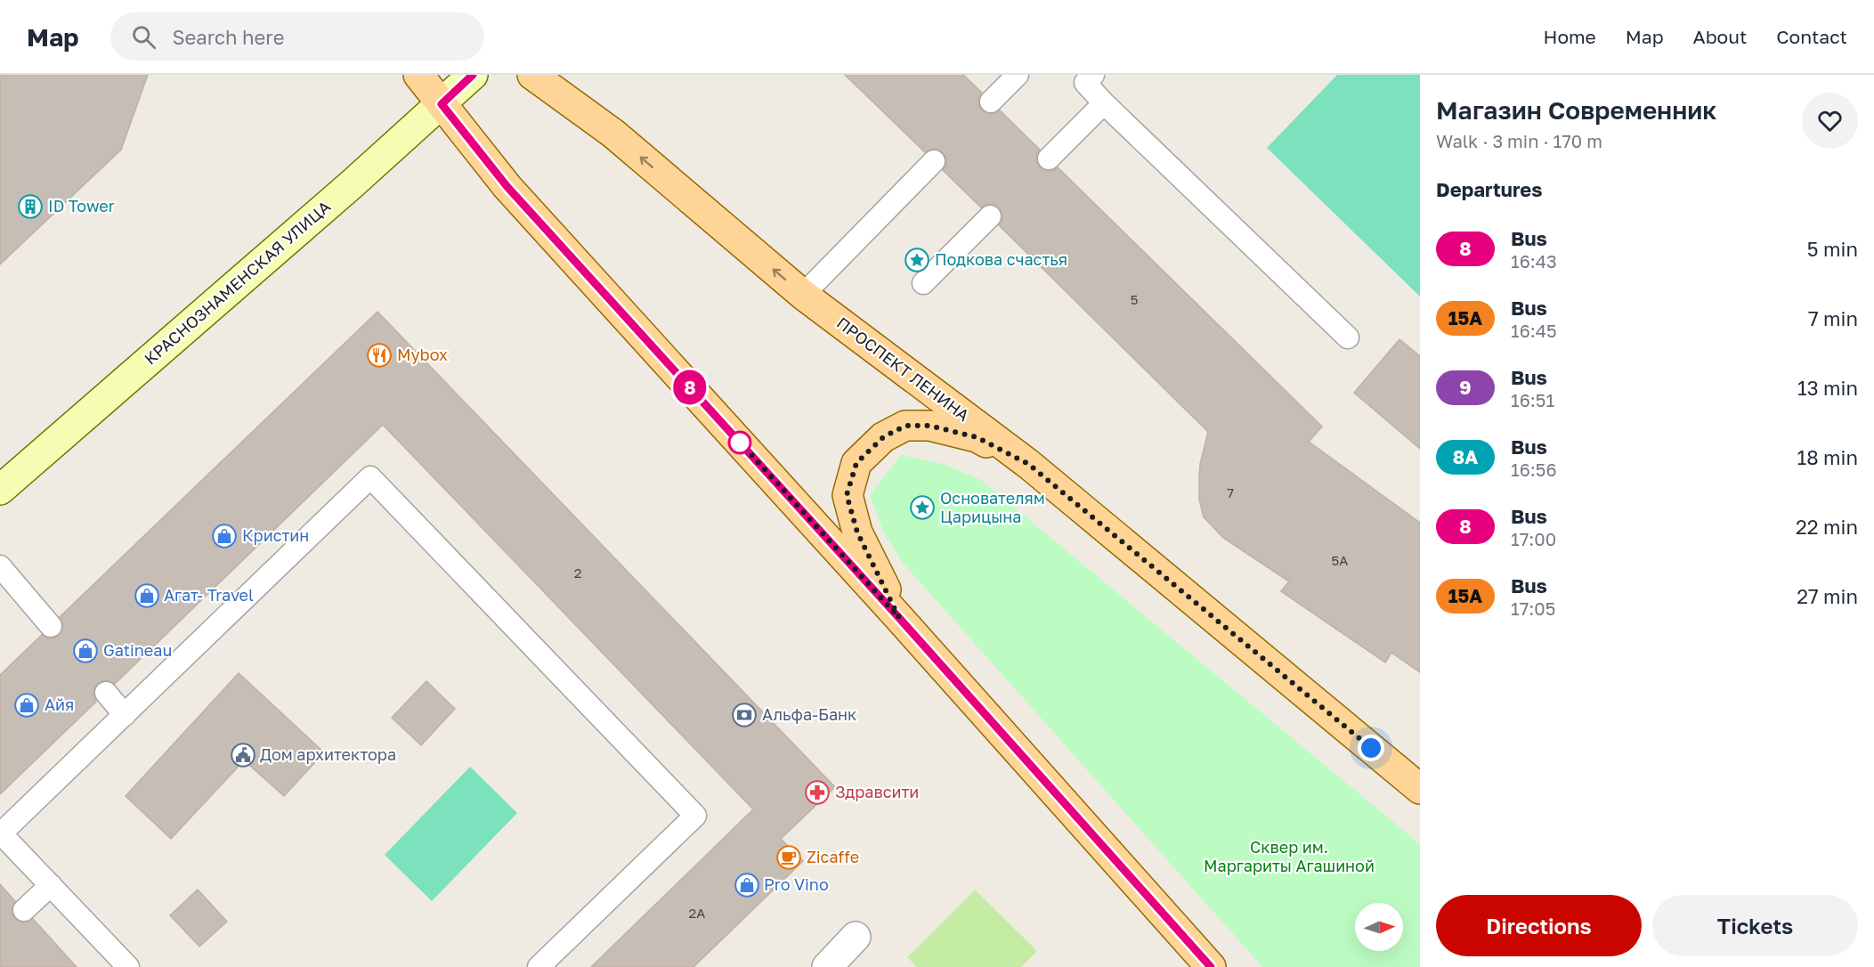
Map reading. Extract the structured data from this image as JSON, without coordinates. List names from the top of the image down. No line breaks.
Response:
{"streets":{"main road":["КРАСНОЗНАМЕНСКАЯ УЛИЦА","ПРОСПЕКТ ЛЕНИНА"]},"parks":["Сквер им. Маргариты Агашиной"],"places":{"building":["ID Tower"],"place":["Подкова счастья","Основателям Царицына"],"restaurant":["Mybox"],"shop":["Кристин","Агат- Travel","Gatineau","Айя","Pro Vino"],"bank":["Альфа-Банк"],"public building":["Дом архитектора"],"pharmacy":["Здравсити"],"cafe":["Zicaffe"]},"lines":["bus line 8"],"house_numbers":["5","7","5А","2","2А"],"north":"right","page":{"header":"Map","search":"Search here","nav":["Home","Map","About","Contact"],"on_map":"8","heading":[["Магазин Современник","Walk · 3 min · 170 m"],"Departures"],"list":[{"mark":"8","name":"Bus","note":"16:43","value":"5 min"},{"mark":"15А","name":"Bus","note":"16:45","value":"7 min"},{"mark":"9","name":"Bus","note":"16:51","value":"13 min"},{"mark":"8А","name":"Bus","note":"16:56","value":"18 min"},{"mark":"8","name":"Bus","note":"17:00","value":"22 min"},{"mark":"15А","name":"Bus","note":"17:05","value":"27 min"}],"buttons":["Directions","Tickets"]}}
